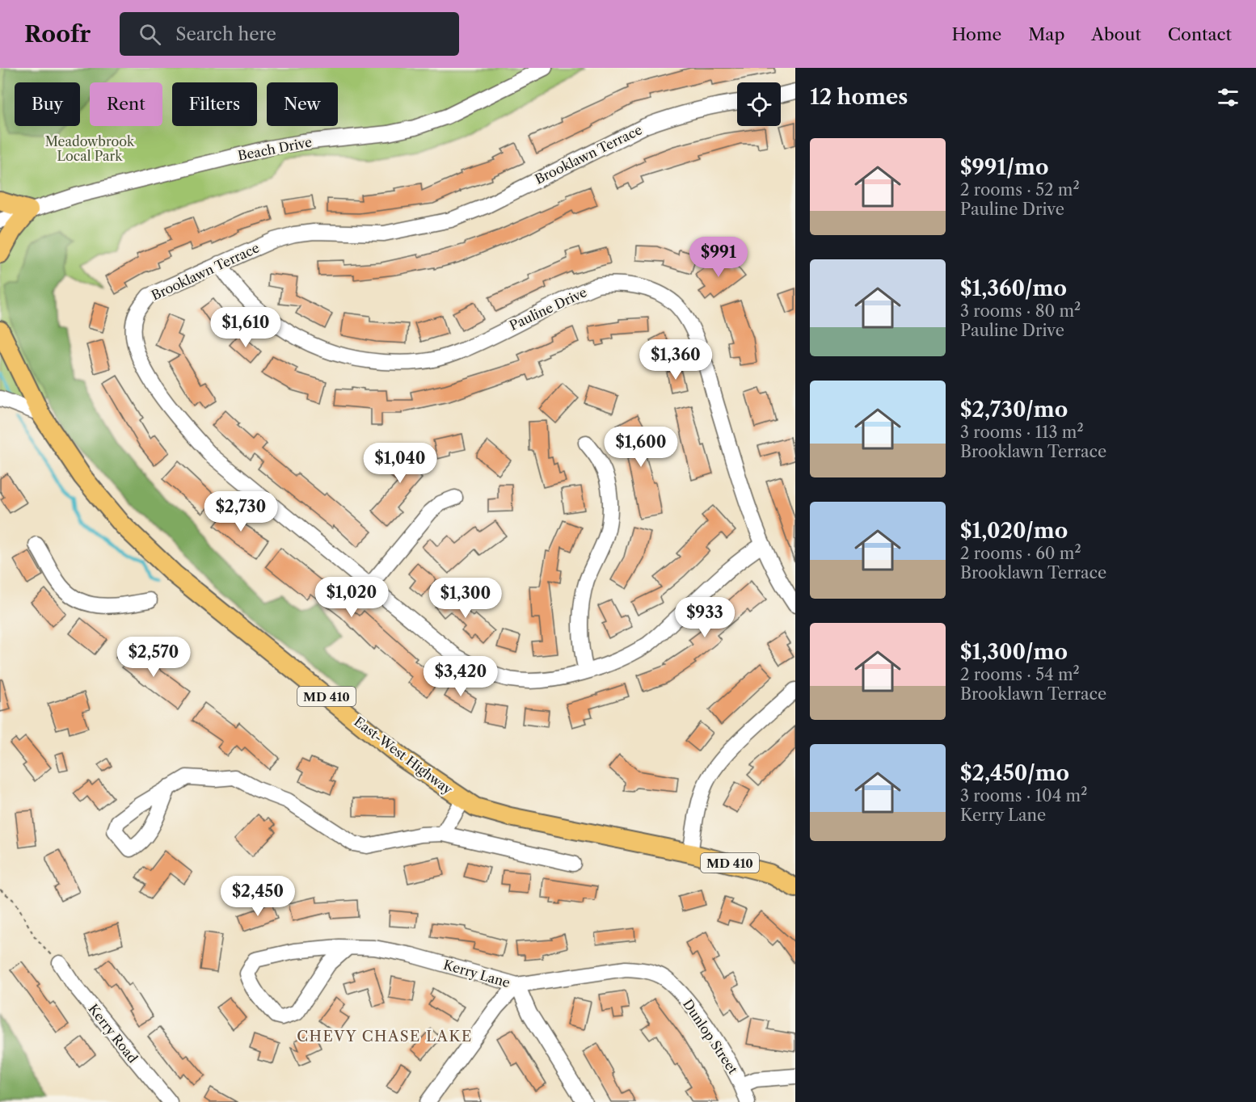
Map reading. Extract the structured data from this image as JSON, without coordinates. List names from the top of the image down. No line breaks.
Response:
{"streets":{"main road":["MD 410","East-West Highway"],"street":["Beach Drive","Brooklawn Terrace","Pauline Drive","Kerry Lane","Kerry Road","Dunlop Street"]},"crossings":[["Brooklawn Terrace","Pauline Drive"],["Kerry Lane","Dunlop Street"]],"districts":["CHEVY CHASE LAKE"],"parks":["Meadowbrook Local Park"],"page":{"header":"Roofr","search":"Search here","nav":["Home","Map","About","Contact"],"heading":"12 homes","chip":["Buy","Rent","Filters","New"],"list":[{"name":"$991/mo","note":"2 rooms · 52 m² · Pauline Drive"},{"name":"$1,360/mo","note":"3 rooms · 80 m² · Pauline Drive"},{"name":"$2,730/mo","note":"3 rooms · 113 m² · Brooklawn Terrace"},{"name":"$1,020/mo","note":"2 rooms · 60 m² · Brooklawn Terrace"},{"name":"$1,300/mo","note":"2 rooms · 54 m² · Brooklawn Terrace"},{"name":"$2,450/mo","note":"3 rooms · 104 m² · Kerry Lane"}],"price":["$991","$1,610","$1,360","$1,600","$1,040","$2,730","$1,020","$1,300","$933","$2,570","$3,420","$2,450"]}}
